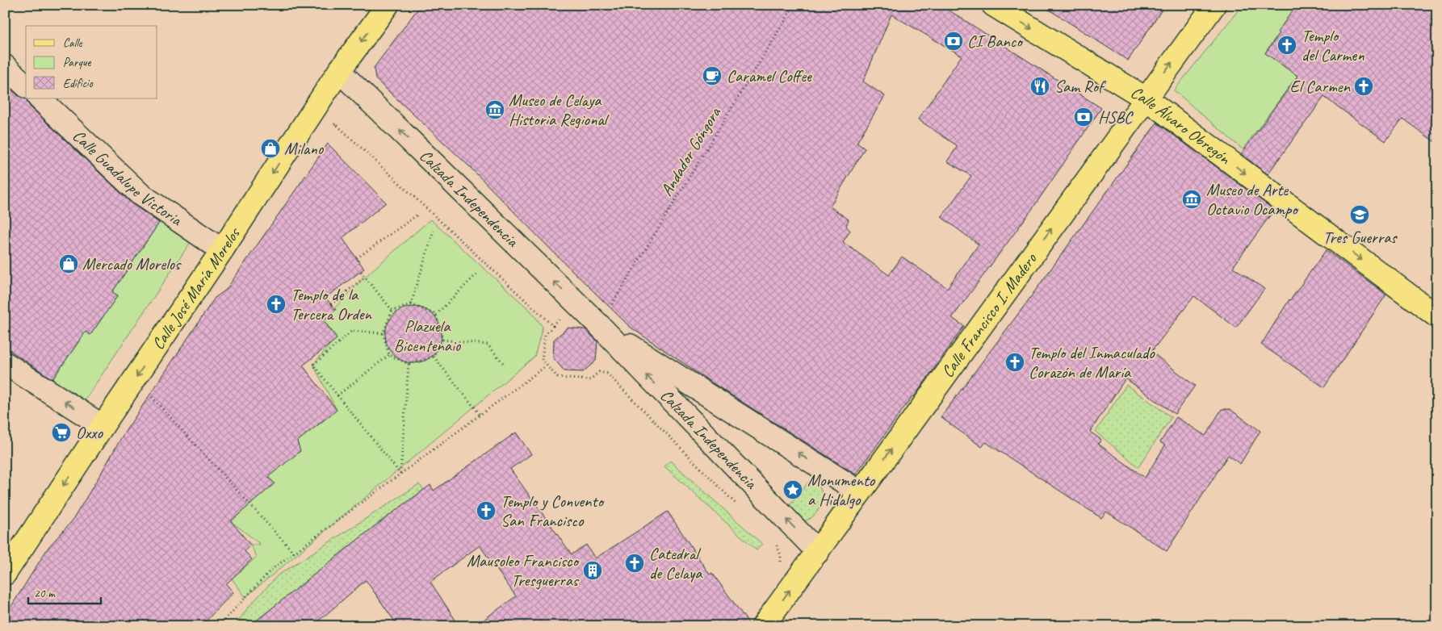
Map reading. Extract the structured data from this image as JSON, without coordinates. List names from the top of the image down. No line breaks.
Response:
{"streets":{"main road":["Calle Álvaro Obregón","Calle José María Morelos","Calle Francisco I. Madero"],"street":["Calle Guadalupe Victoria","Calzada Independencia"],"path":["Andador Góngora"]},"crossings":[["Calle Álvaro Obregón","Calle Francisco I. Madero"],["Calle Guadalupe Victoria","Calle José María Morelos"],["Calzada Independencia","Calle José María Morelos"],["Calzada Independencia","Calle Francisco I. Madero"]],"one_way":["Calle Álvaro Obregón","Calzada Independencia","Calle José María Morelos","Calle Francisco I. Madero"],"parks":["Plazuela Bicentenaio"],"places":{"bank":["CI Banco","HSBC"],"church":["Templo del Carmen","El Carmen","Templo de la Tercera Orden","Templo del Inmaculado Corazón de María","Templo y Convento San Francisco","Catedral de Celaya"],"cafe":["Caramel Coffee"],"restaurant":["Sam Rof"],"museum":["Museo de Celaya Historia Regional","Museo de Arte Octavio Ocampo"],"shop":["Milano","Mercado Morelos"],"school or university":["Tres Guerras"],"supermarket":["Oxxo"],"place":["Monumento a Hidalgo"],"building":["Mausoleo Francisco Tresguerras"]},"legend":["Calle","Parque","Edificio"],"scale_bar":"20 m"}
